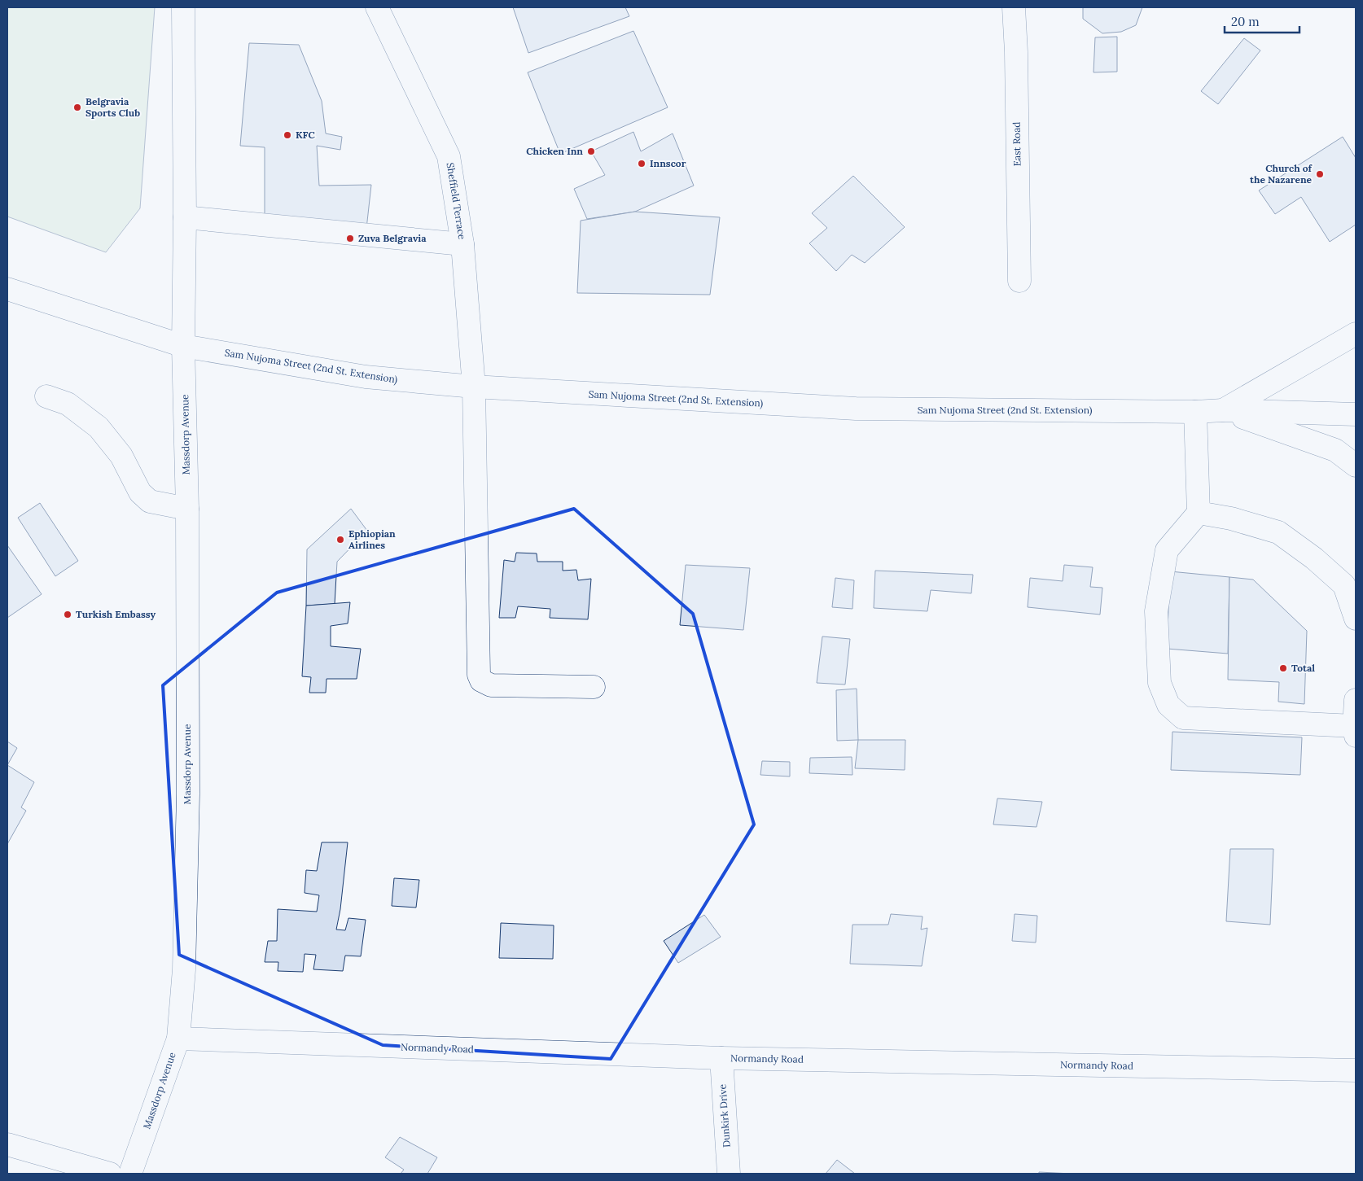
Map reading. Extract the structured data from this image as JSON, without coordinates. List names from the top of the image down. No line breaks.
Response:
{"streets":{"main road":["East Road","Sheffield Terrace","Sam Nujoma Street (2nd St. Extension)","Massdorp Avenue","Normandy Road","Dunkirk Drive"]},"crossings":[["Sheffield Terrace","Sam Nujoma Street (2nd St. Extension)"],["Sam Nujoma Street (2nd St. Extension)","Massdorp Avenue"],["Massdorp Avenue","Normandy Road"],["Normandy Road","Dunkirk Drive"]],"places":["Belgravia Sports Club","KFC","Chicken Inn","Innscor","Church of the Nazarene","Zuva Belgravia","Ephiopian Airlines","Turkish Embassy","Total"],"scale_bar":"20 m"}
